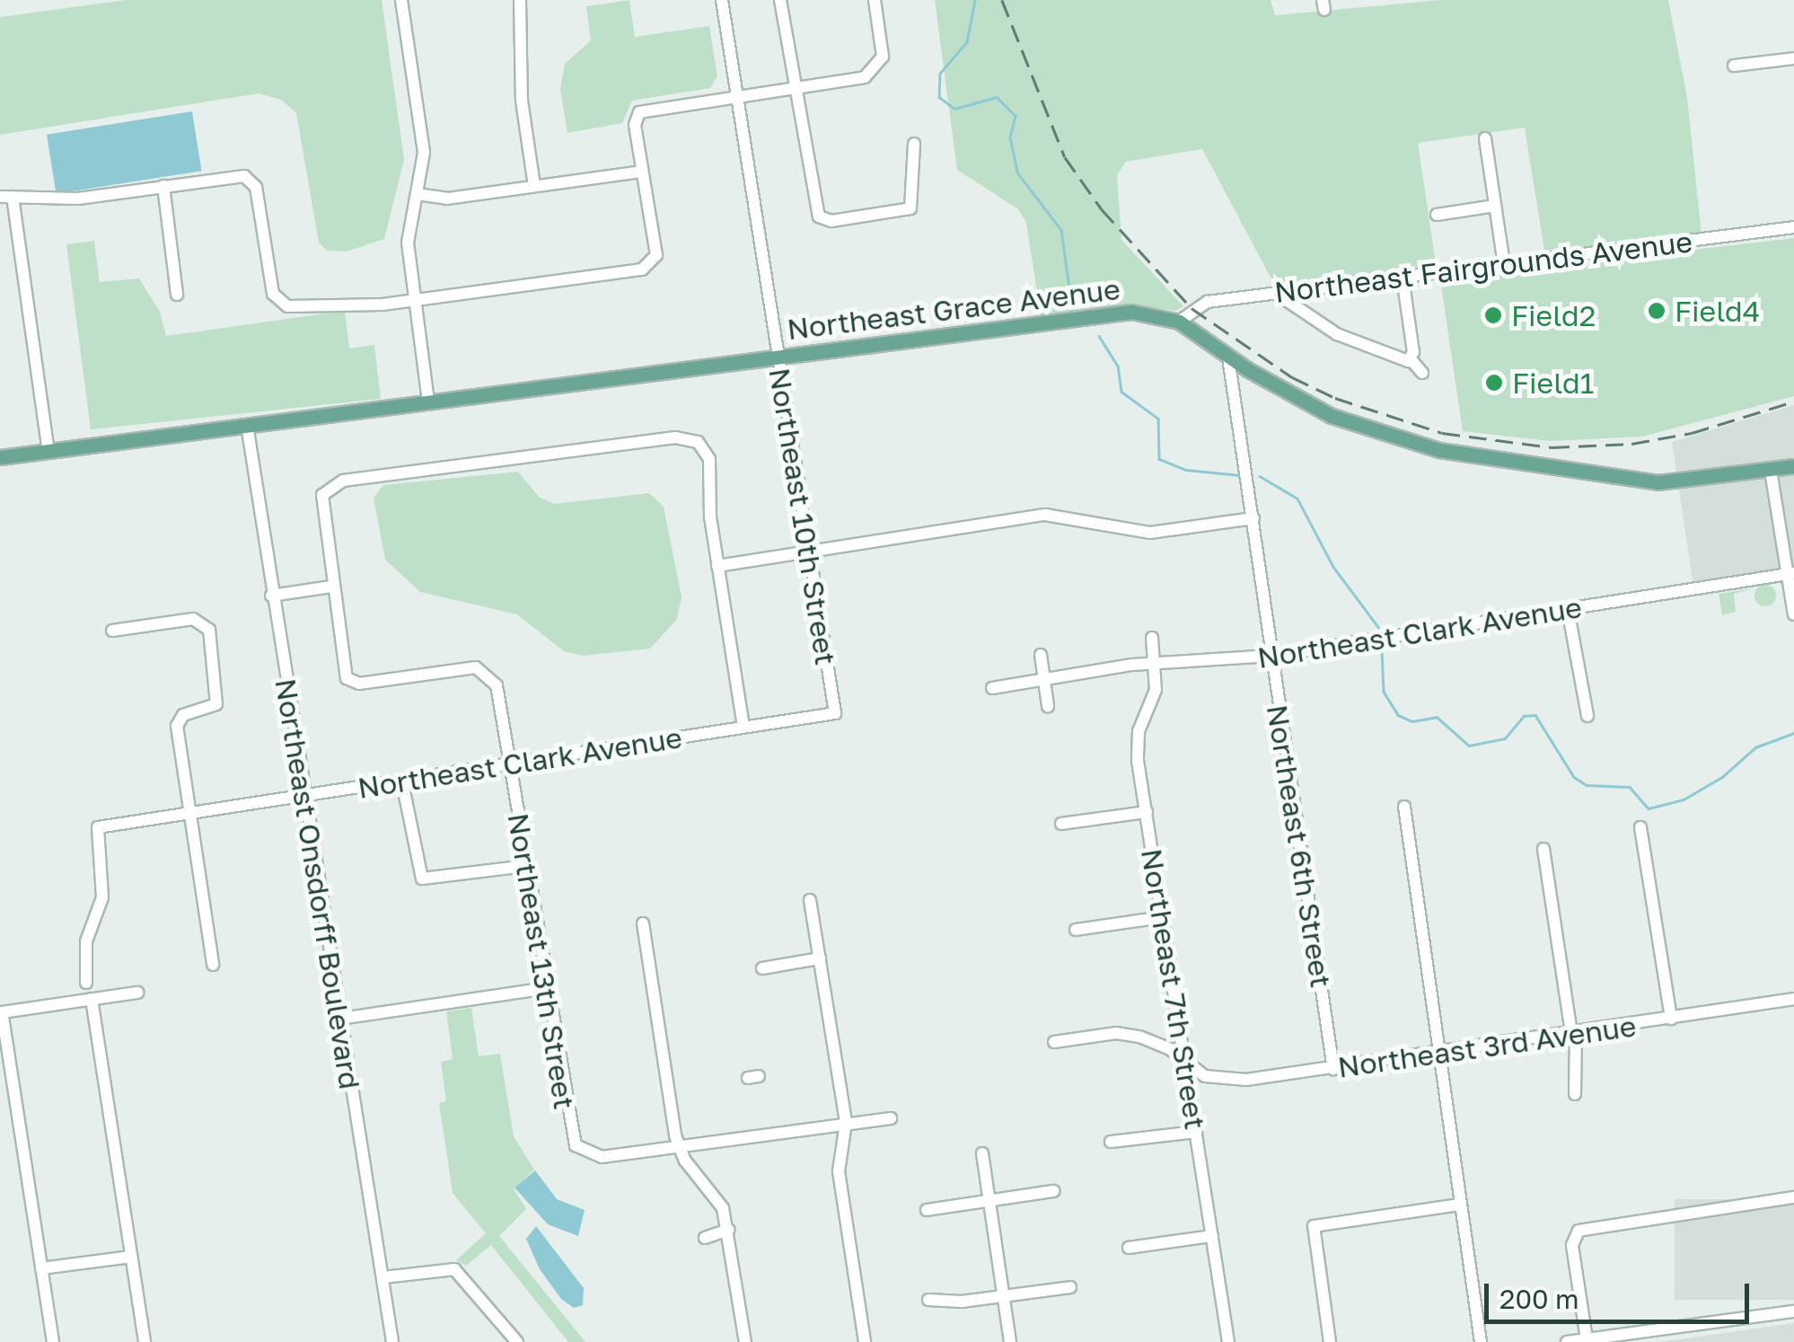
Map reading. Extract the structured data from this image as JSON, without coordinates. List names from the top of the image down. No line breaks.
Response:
{"streets":{"main road":["Northeast Grace Avenue"],"street":["Northeast Fairgrounds Avenue","Northeast 10th Street","Northeast Clark Avenue","Northeast 6th Street","Northeast Onsdorff Boulevard","Northeast 13th Street","Northeast 7th Street","Northeast 3rd Avenue"]},"crossings":[["Northeast Fairgrounds Avenue","Northeast Grace Avenue"],["Northeast Grace Avenue","Northeast 10th Street"],["Northeast Grace Avenue","Northeast 6th Street"],["Northeast Grace Avenue","Northeast Onsdorff Boulevard"],["Northeast 10th Street","Northeast Clark Avenue"],["Northeast Clark Avenue","Northeast 6th Street"],["Northeast Clark Avenue","Northeast Onsdorff Boulevard"],["Northeast Clark Avenue","Northeast 13th Street"],["Northeast Clark Avenue","Northeast 7th Street"],["Northeast 6th Street","Northeast 3rd Avenue"],["Northeast 7th Street","Northeast 3rd Avenue"]],"places":["Field4","Field2","Field1"],"scale_bar":"200 m"}
